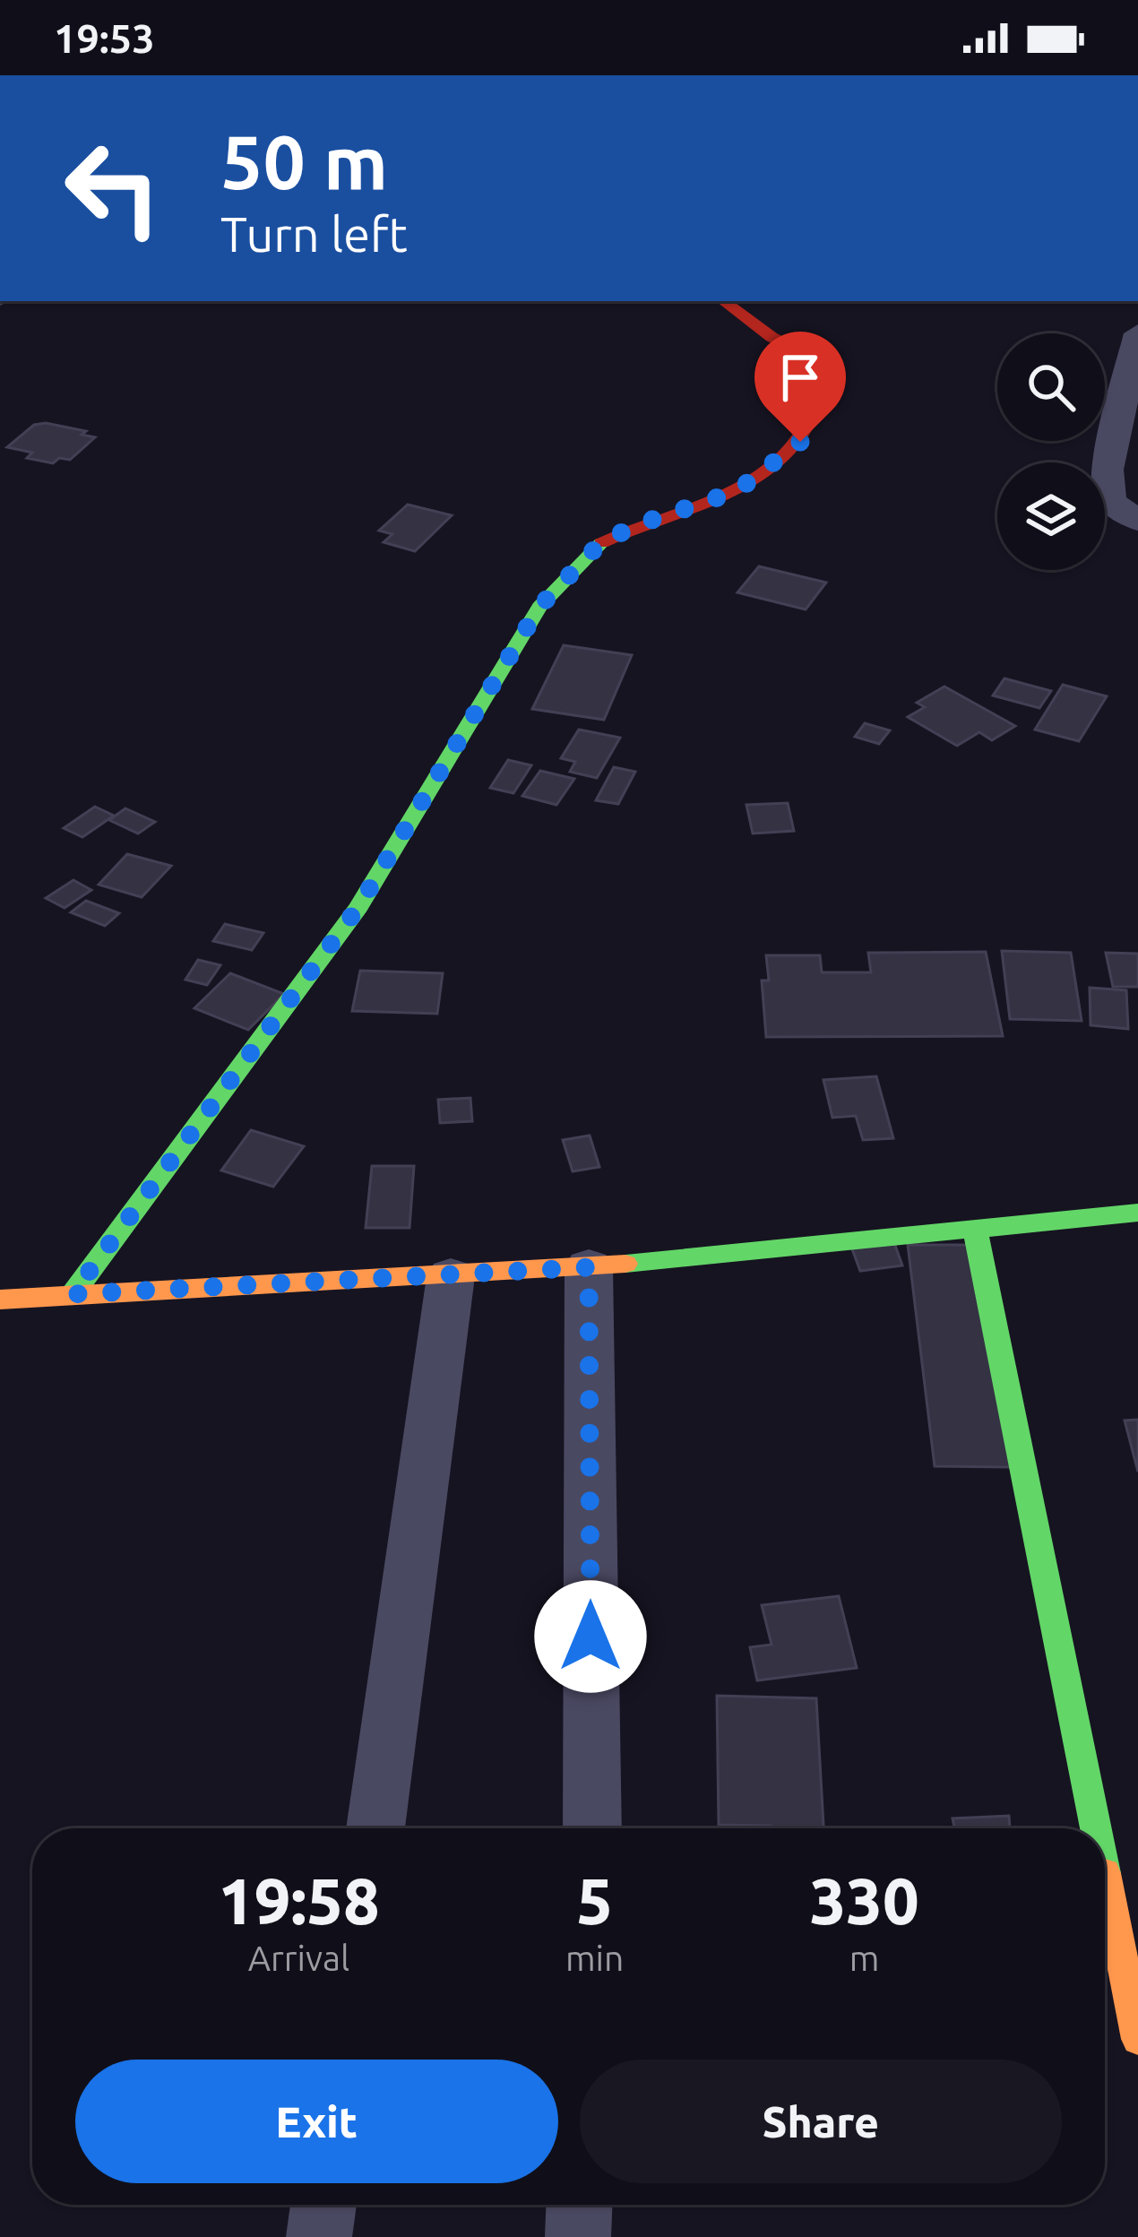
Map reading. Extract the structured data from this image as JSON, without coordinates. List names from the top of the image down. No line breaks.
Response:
{"page":{"status":"19:53","turn":["50 m","Turn left"],"eta":["19:58","Arrival","5","min","330","m"],"buttons":["Exit","Share"]}}
